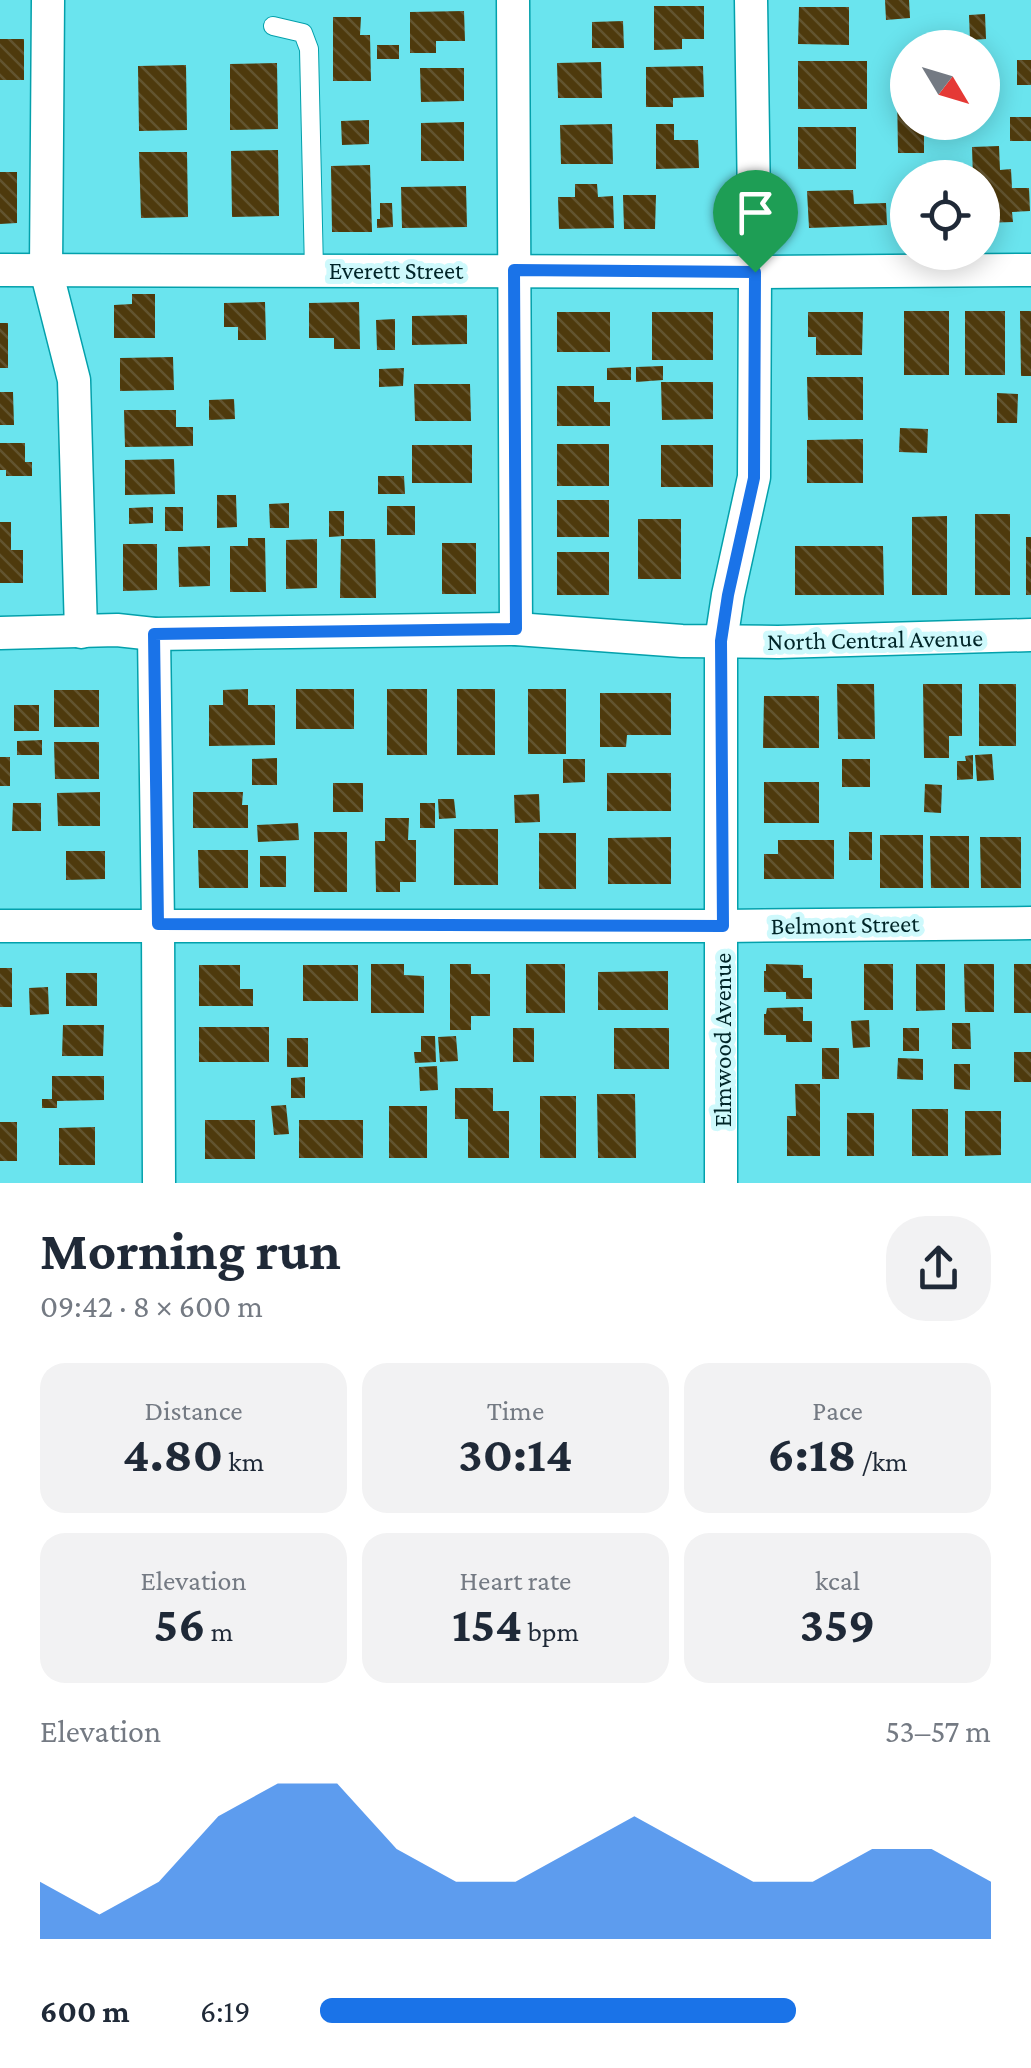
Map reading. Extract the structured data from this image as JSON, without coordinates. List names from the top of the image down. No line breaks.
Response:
{"streets":{"street":["Everett Street","North Central Avenue","Belmont Street","Elmwood Avenue"]},"crossings":[["Everett Street","Elmwood Avenue"],["North Central Avenue","Elmwood Avenue"],["Belmont Street","Elmwood Avenue"]],"north":"bottom right","page":{"heading":["Morning run","09:42 · 8 × 600 m"],"stats":[["Distance","4.80 km"],["Time","30:14"],["Pace","6:18 /km"],["Elevation","56 m"],["Heart rate","154 bpm"],["kcal","359"]],"chart":["Elevation","53–57 m"],"list":[{"name":"600 m","note":"6:19"}]}}
